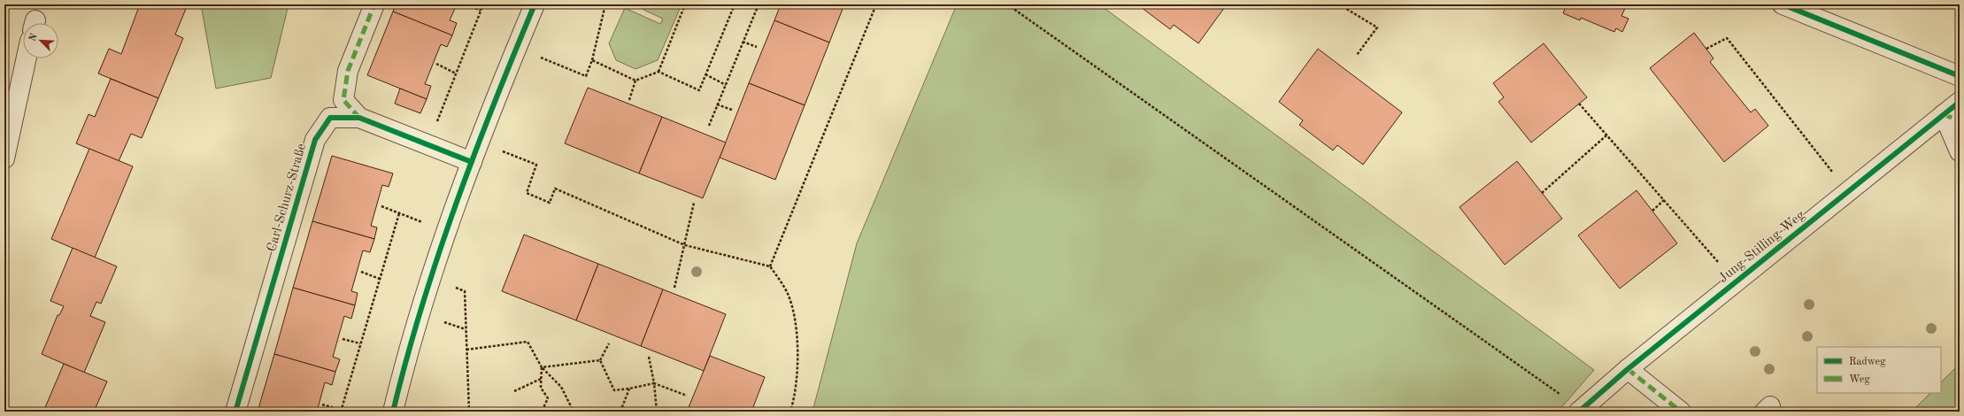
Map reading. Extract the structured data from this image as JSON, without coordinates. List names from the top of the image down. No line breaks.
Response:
{"streets":{"street":["Carl-Schurz-Straße","Jung-Stilling-Weg"]},"legend":["Radweg","Weg"],"north":"top left"}
